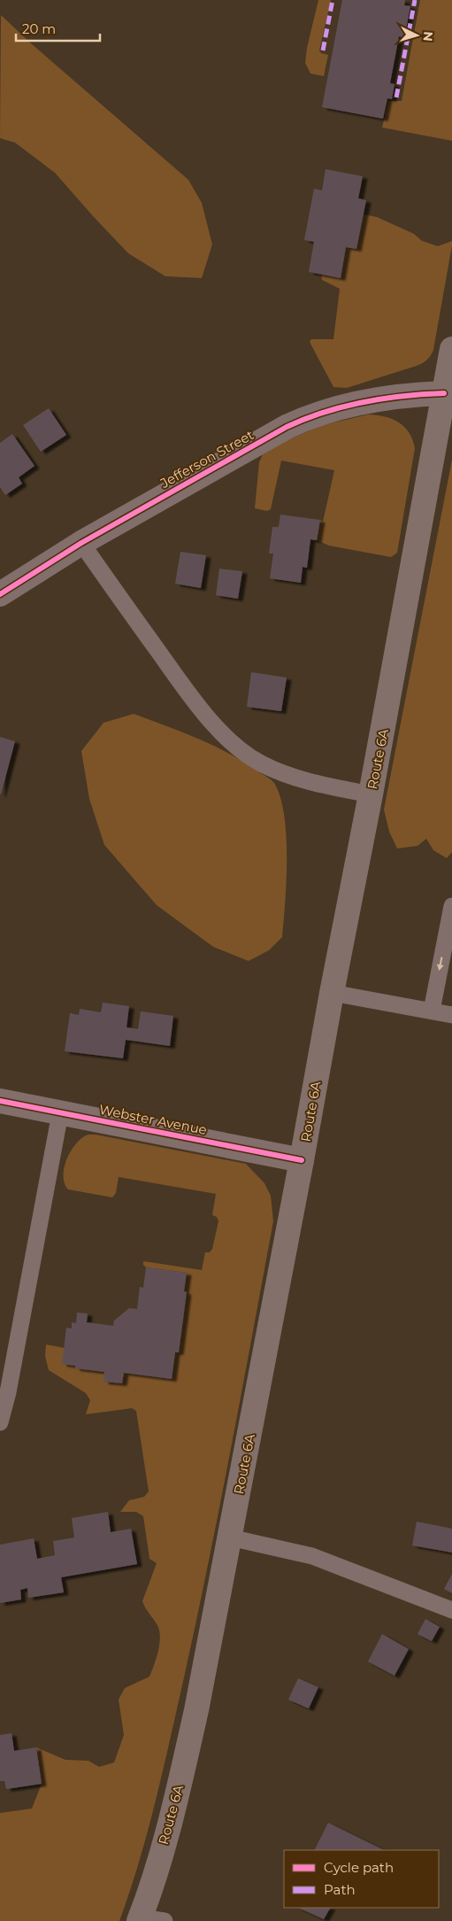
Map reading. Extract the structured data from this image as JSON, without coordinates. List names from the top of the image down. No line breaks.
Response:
{"streets":{"main road":["Route 6A"],"street":["Jefferson Street","Webster Avenue"]},"crossings":[["Jefferson Street","Route 6A"],["Route 6A","Webster Avenue"]],"legend":["Cycle path","Path"],"scale_bar":"20 m","north":"right"}
